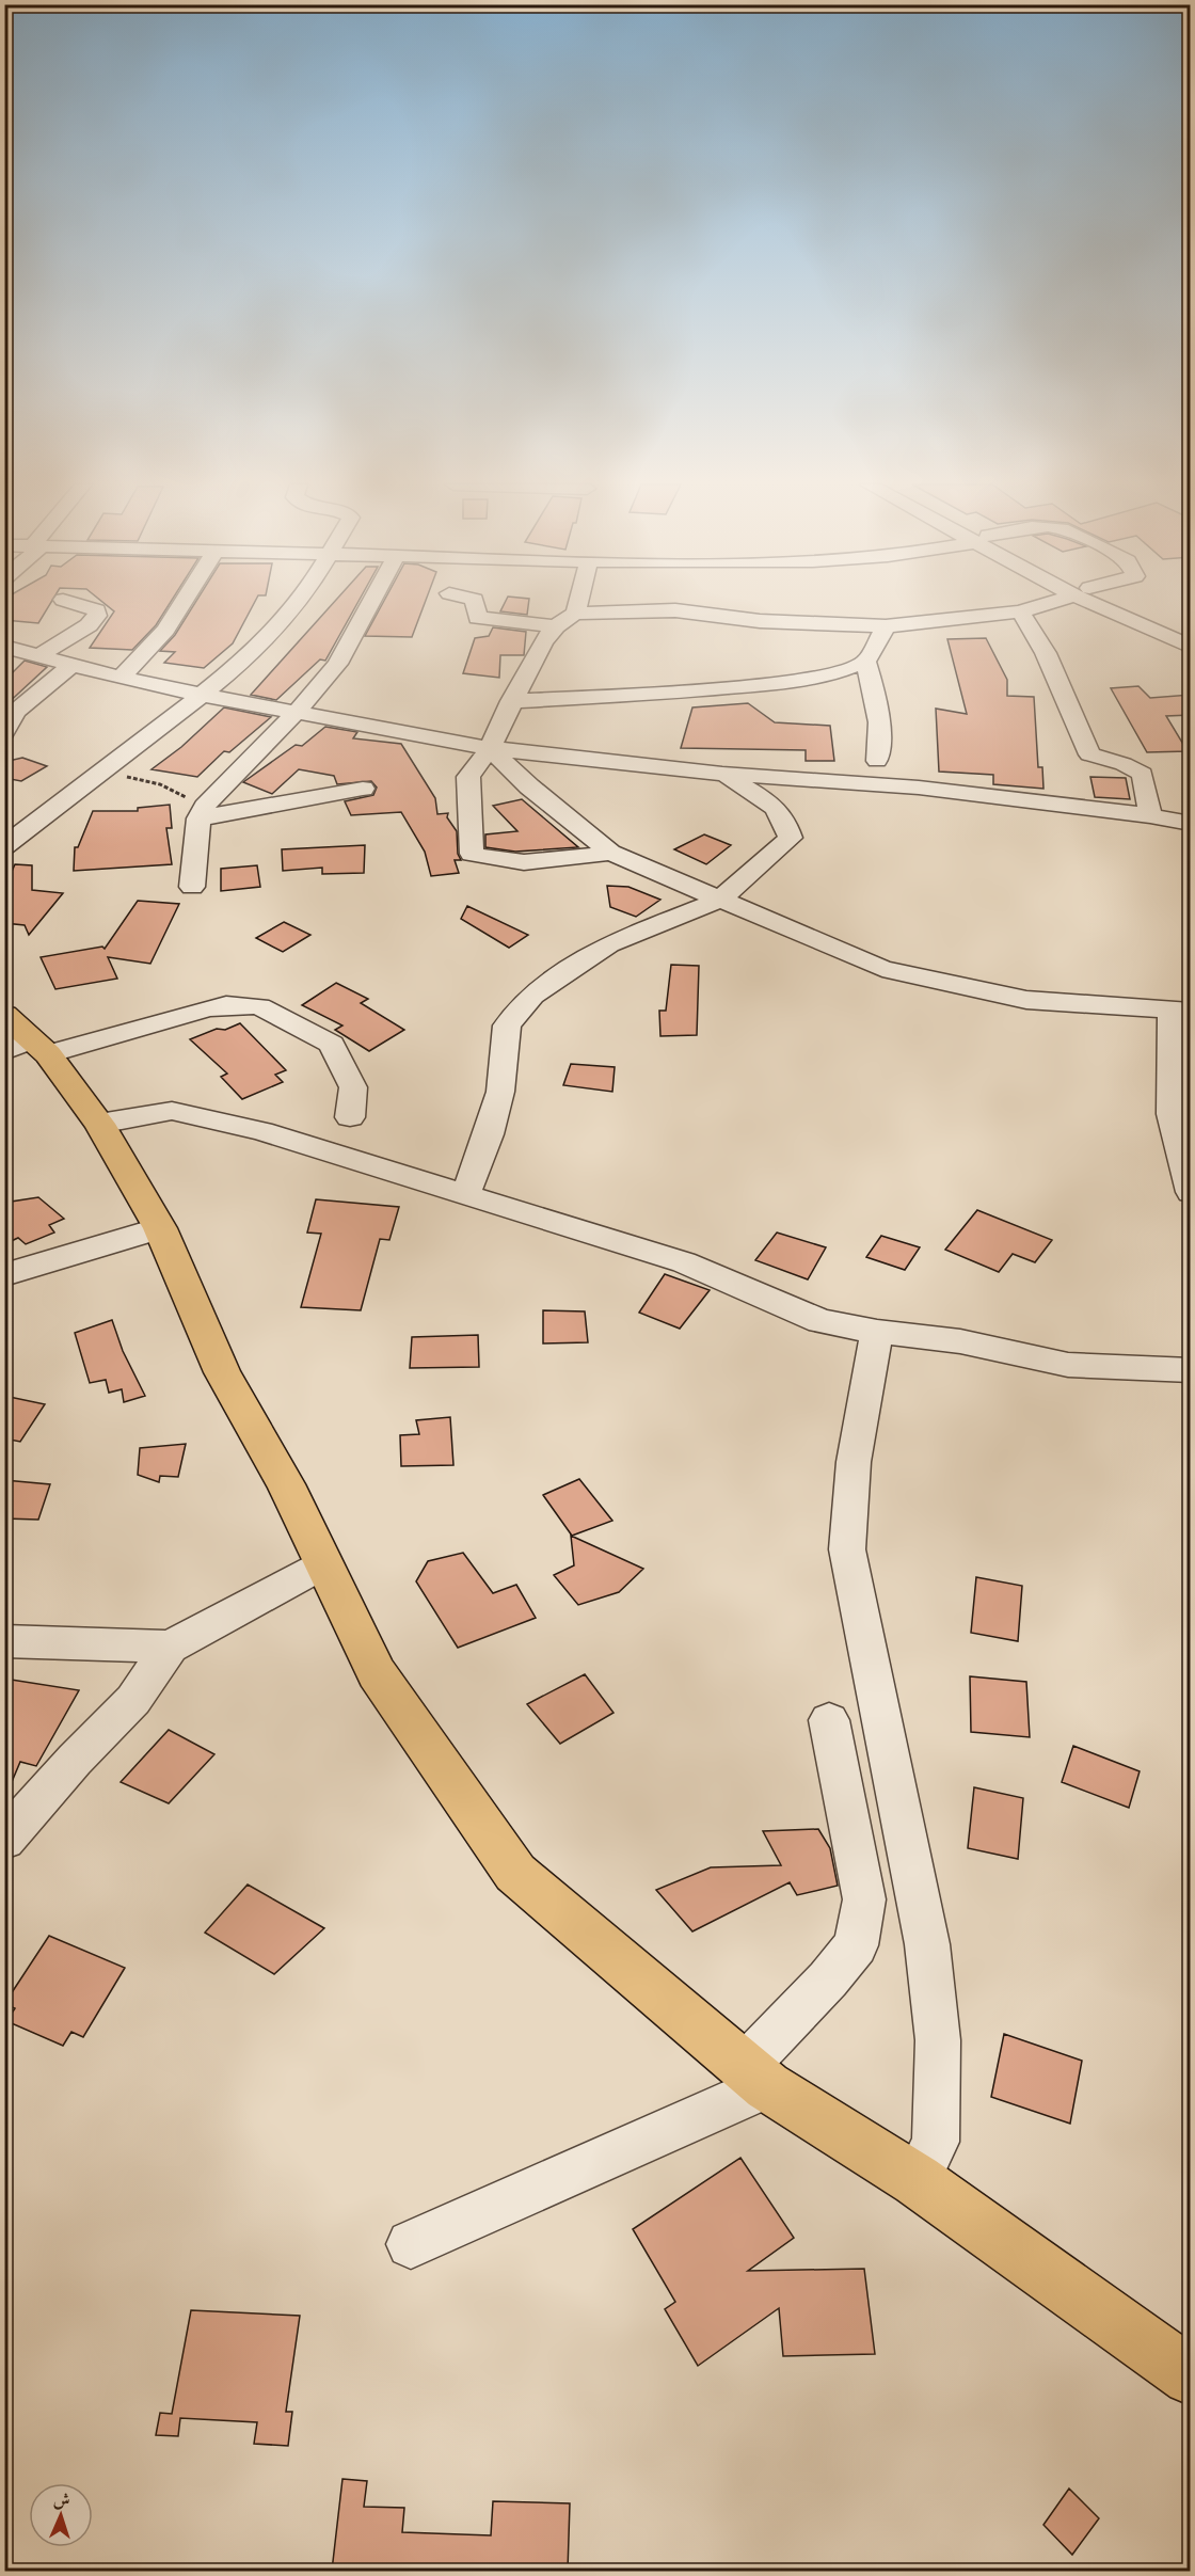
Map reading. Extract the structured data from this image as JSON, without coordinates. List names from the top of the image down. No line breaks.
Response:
{"north":"top"}
